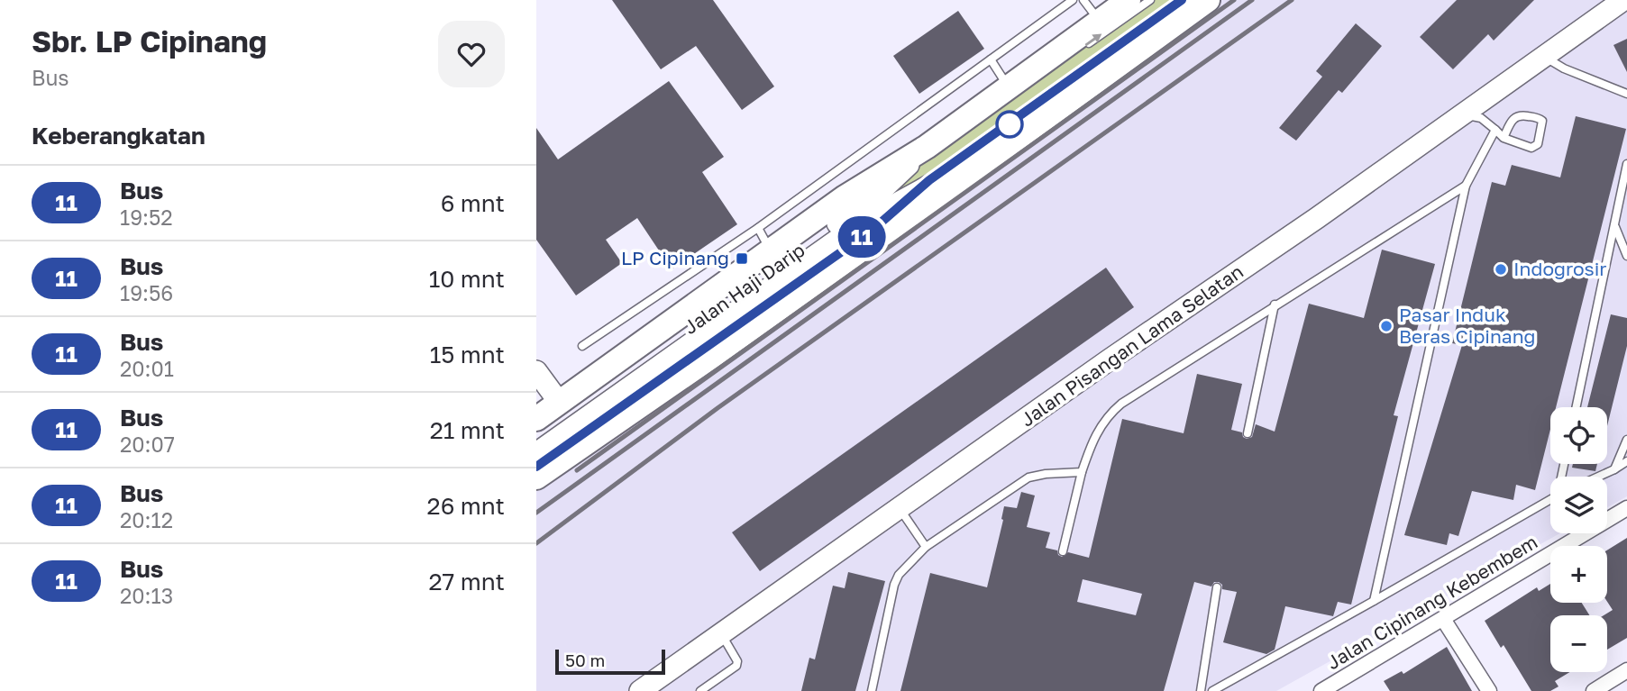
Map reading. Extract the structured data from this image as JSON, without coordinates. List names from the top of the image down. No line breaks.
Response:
{"streets":{"main road":["Jalan Haji Darip"],"street":["Jalan Pisangan Lama Selatan","Jalan Cipinang Kebembem"]},"places":{"transit":["LP Cipinang"],"other":["Indogrosir","Pasar Induk Beras Cipinang"]},"lines":["bus line 11"],"scale_bar":"50 m","page":{"heading":[["Sbr. LP Cipinang","Bus"],"Keberangkatan"],"on_map":"11","list":[{"mark":"11","name":"Bus","note":"19:52","value":"6 mnt"},{"mark":"11","name":"Bus","note":"19:56","value":"10 mnt"},{"mark":"11","name":"Bus","note":"20:01","value":"15 mnt"},{"mark":"11","name":"Bus","note":"20:07","value":"21 mnt"},{"mark":"11","name":"Bus","note":"20:12","value":"26 mnt"},{"mark":"11","name":"Bus","note":"20:13","value":"27 mnt"}],"map_buttons":["+","−"],"scale":"50 m"}}
